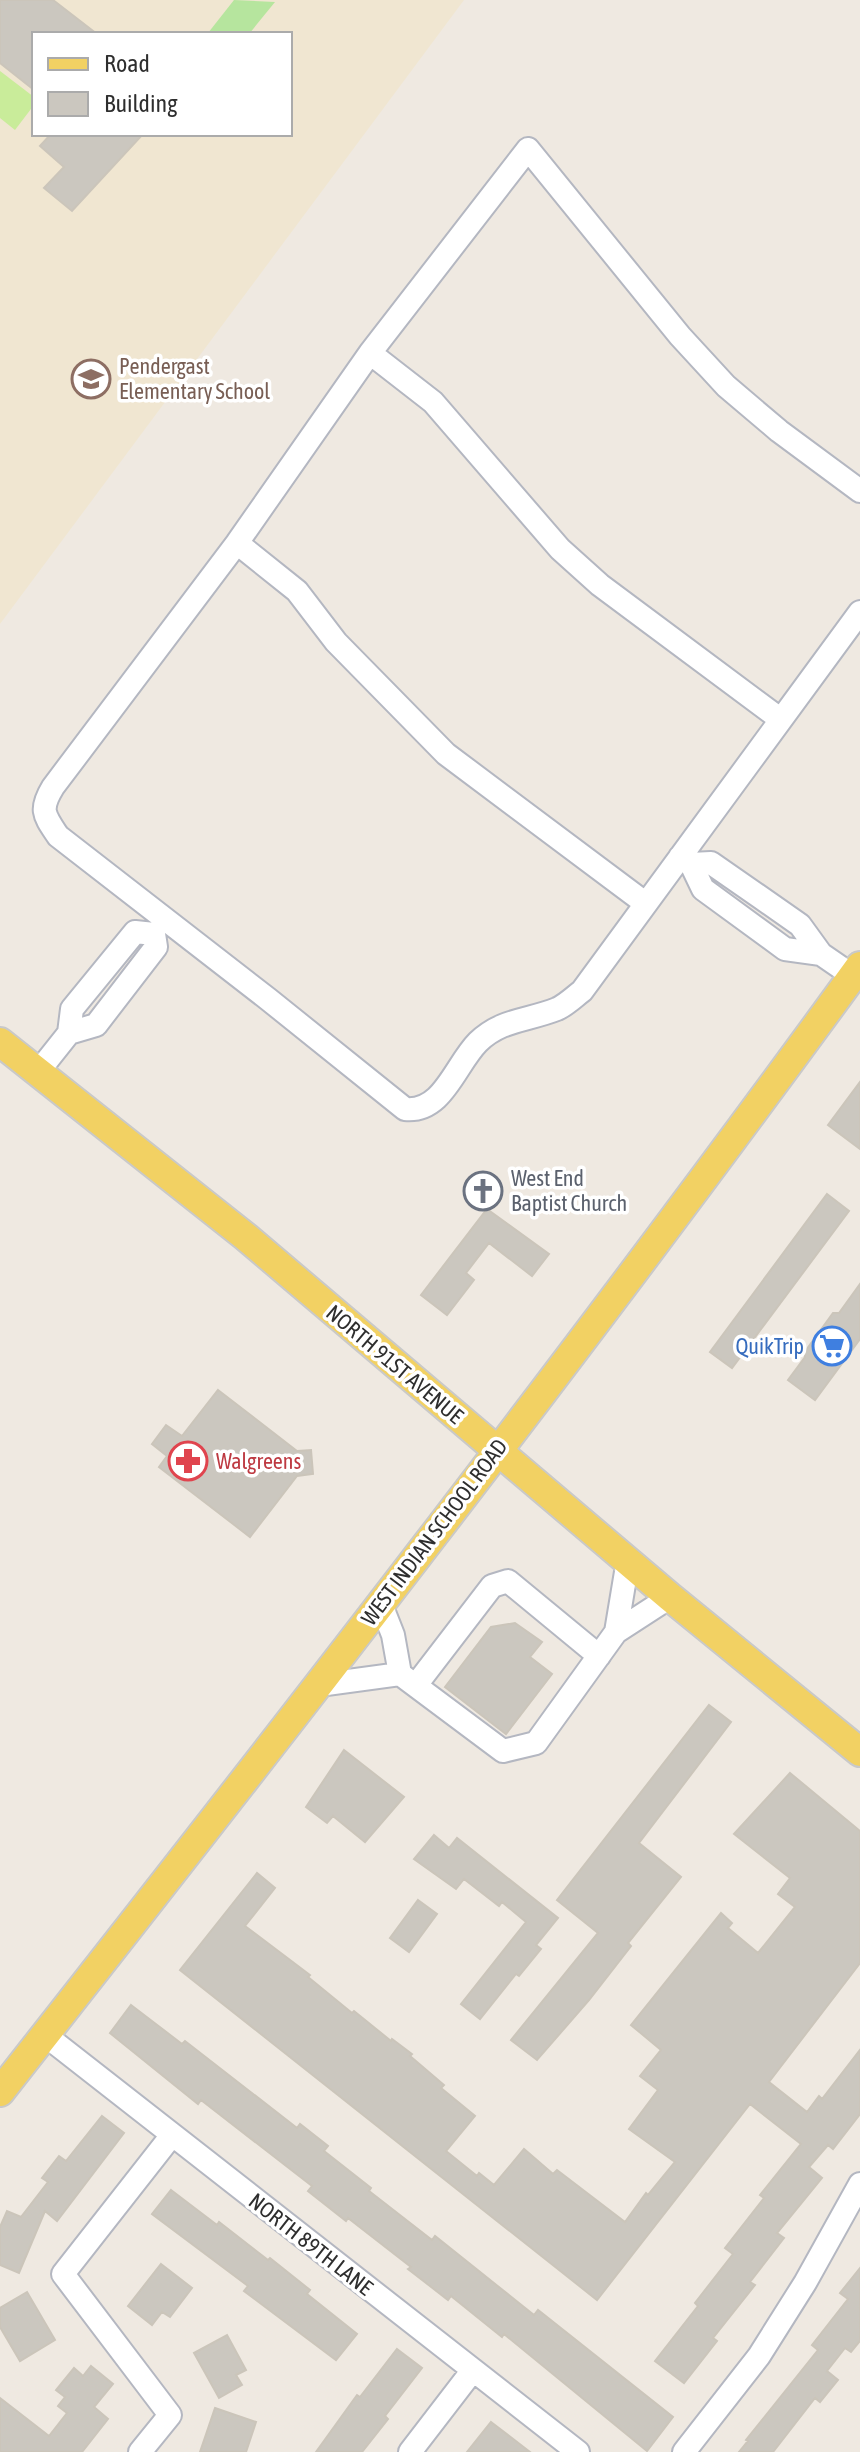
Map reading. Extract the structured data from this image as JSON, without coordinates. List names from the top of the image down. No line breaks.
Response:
{"streets":{"main road":["NORTH 91ST AVENUE","WEST INDIAN SCHOOL ROAD"],"street":["NORTH 89TH LANE"]},"crossings":[["NORTH 91ST AVENUE","WEST INDIAN SCHOOL ROAD"],["WEST INDIAN SCHOOL ROAD","NORTH 89TH LANE"]],"places":{"school or university":["Pendergast Elementary School"],"church":["West End Baptist Church"],"supermarket":["QuikTrip"],"pharmacy":["Walgreens"]},"legend":["Road","Building"]}
